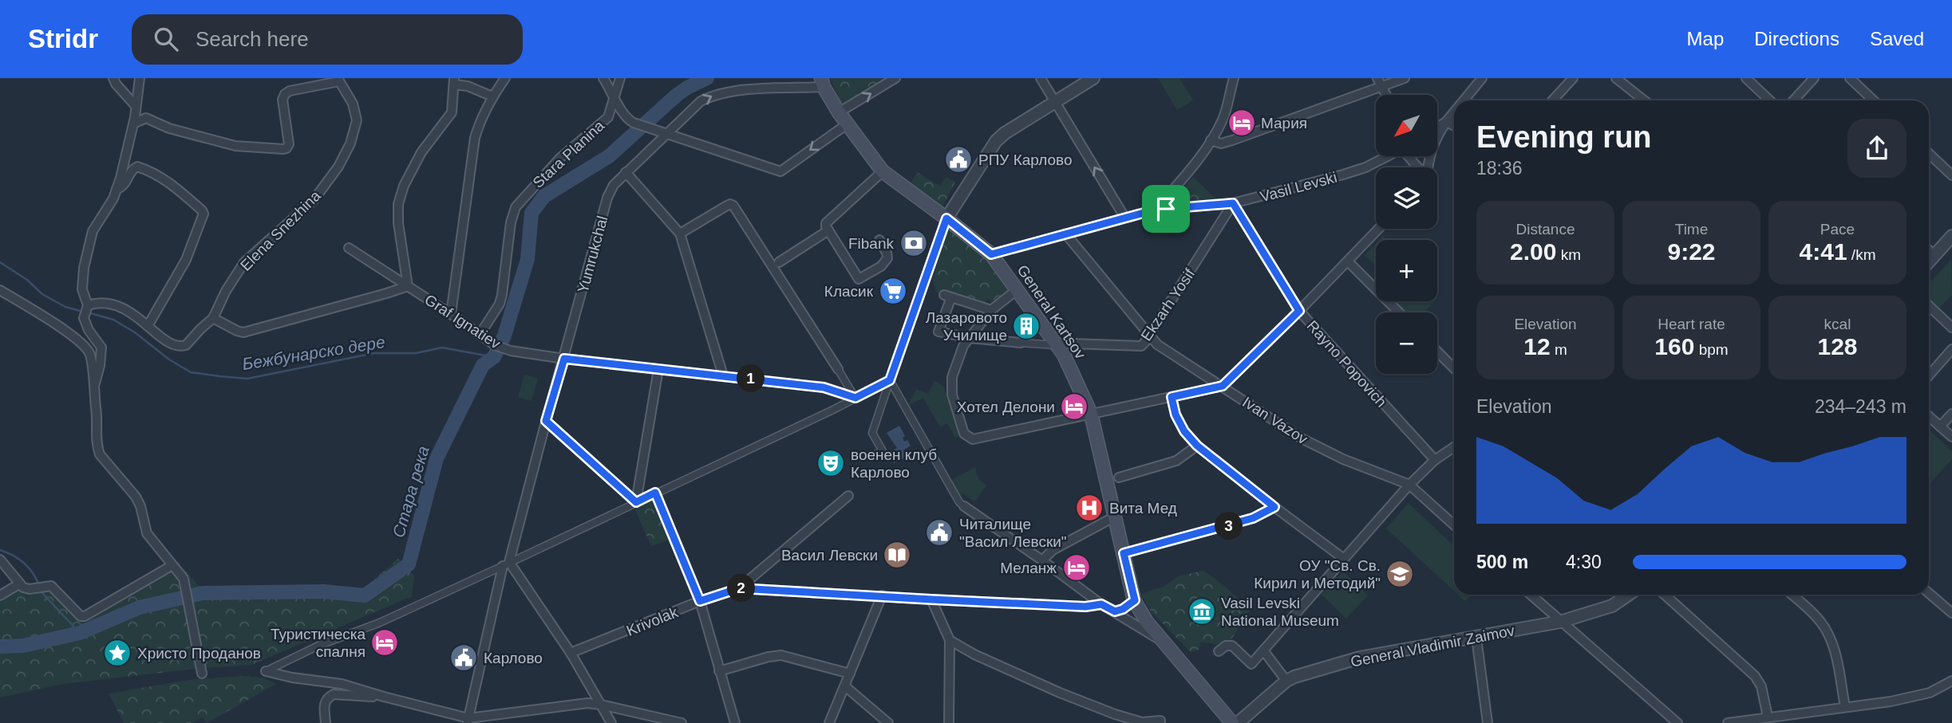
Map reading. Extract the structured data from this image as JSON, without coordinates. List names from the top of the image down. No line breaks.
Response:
{"streets":{"main road":["General Kartsov"],"street":["Stara Planina","Vasil Levski","Elena Snezhina","Yumrukchal","Ekzarh Yosif","Graf Ignatiev","Rayno Popovich","Ivan Vazov","Krivolak","General Vladimir Zaimov"]},"crossings":[["Stara Planina","Graf Ignatiev"],["Vasil Levski","Ekzarh Yosif"],["Vasil Levski","General Kartsov"],["Vasil Levski","Rayno Popovich"],["Vasil Levski","Ivan Vazov"],["Yumrukchal","General Kartsov"],["Yumrukchal","Graf Ignatiev"],["Ekzarh Yosif","General Kartsov"],["Ekzarh Yosif","Rayno Popovich"],["Ekzarh Yosif","Ivan Vazov"]],"water":["Бежбунарско дере","Стара река"],"places":{"hotel":["Мария","Хотел Делони","Меланж","Туристическа спалня"],"public building":["РПУ Карлово","Читалище \"Васил Левски\"","Карлово"],"bank":["Fibank"],"supermarket":["Класик"],"building":["Лазаровото Училище"],"theatre":["военен клуб Карлово"],"hospital":["Вита Мед"],"library":["Васил Левски"],"school or university":["ОУ \"Св. Св. Кирил и Методий\""],"museum":["Vasil Levski National Museum"],"place":["Христо Проданов"]},"north":"bottom left","page":{"header":"Stridr","search":"Search here","nav":["Map","Directions","Saved"],"map_buttons":["+","−"],"heading":["Evening run","18:36"],"stats":[["Distance","2.00 km"],["Time","9:22"],["Pace","4:41 /km"],["Elevation","12 m"],["Heart rate","160 bpm"],["kcal","128"]],"pins":["1","3","2"],"chart":["Elevation","234–243 m"],"list":[{"name":"500 m","note":"4:30"}]}}
